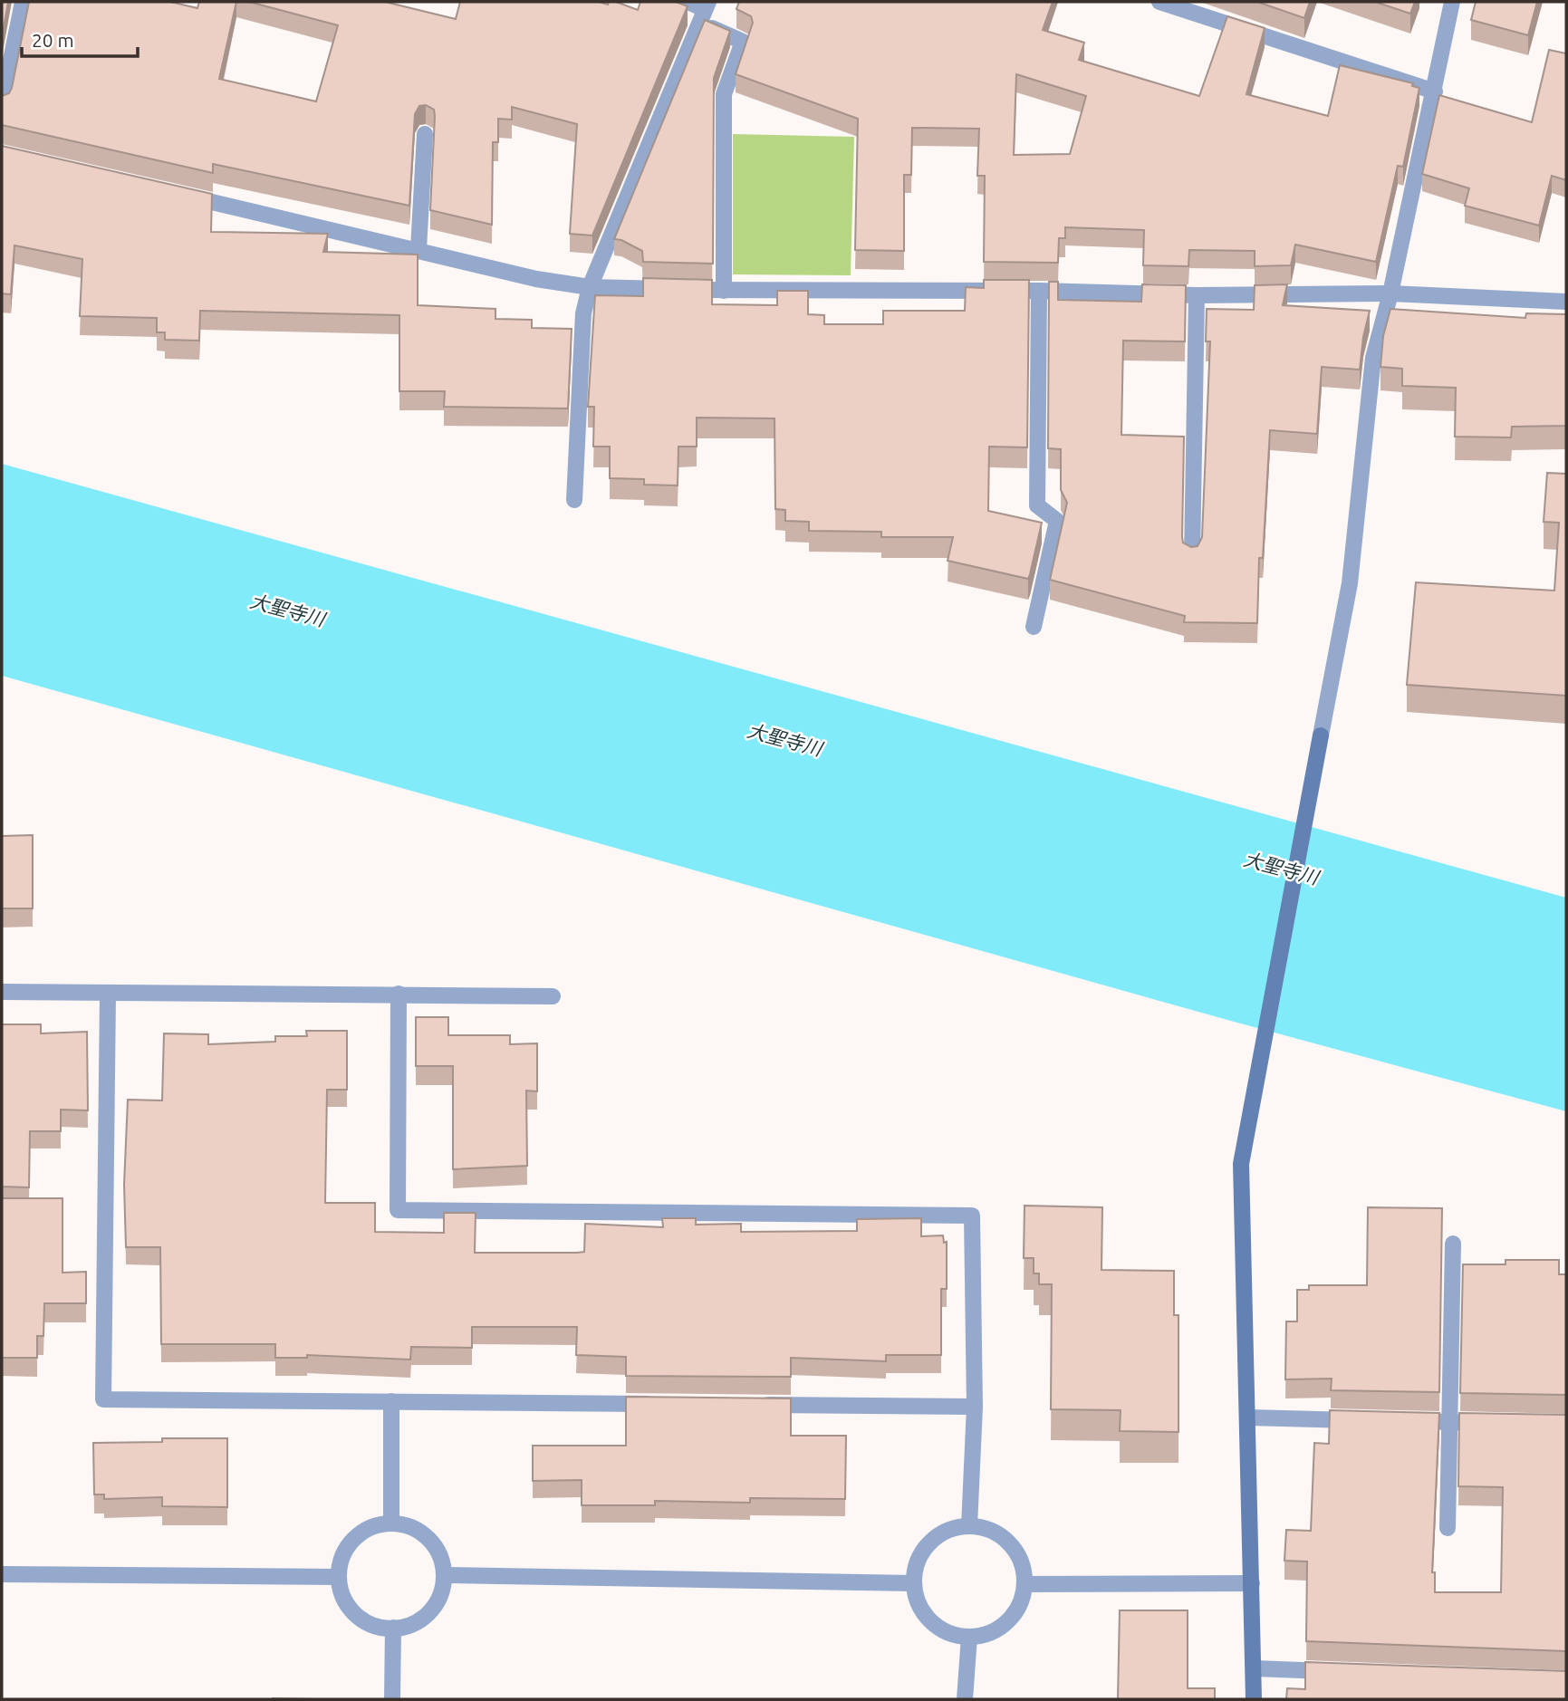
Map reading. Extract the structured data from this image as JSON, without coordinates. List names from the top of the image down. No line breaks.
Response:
{"water":["大聖寺川"],"scale_bar":"20 m"}
